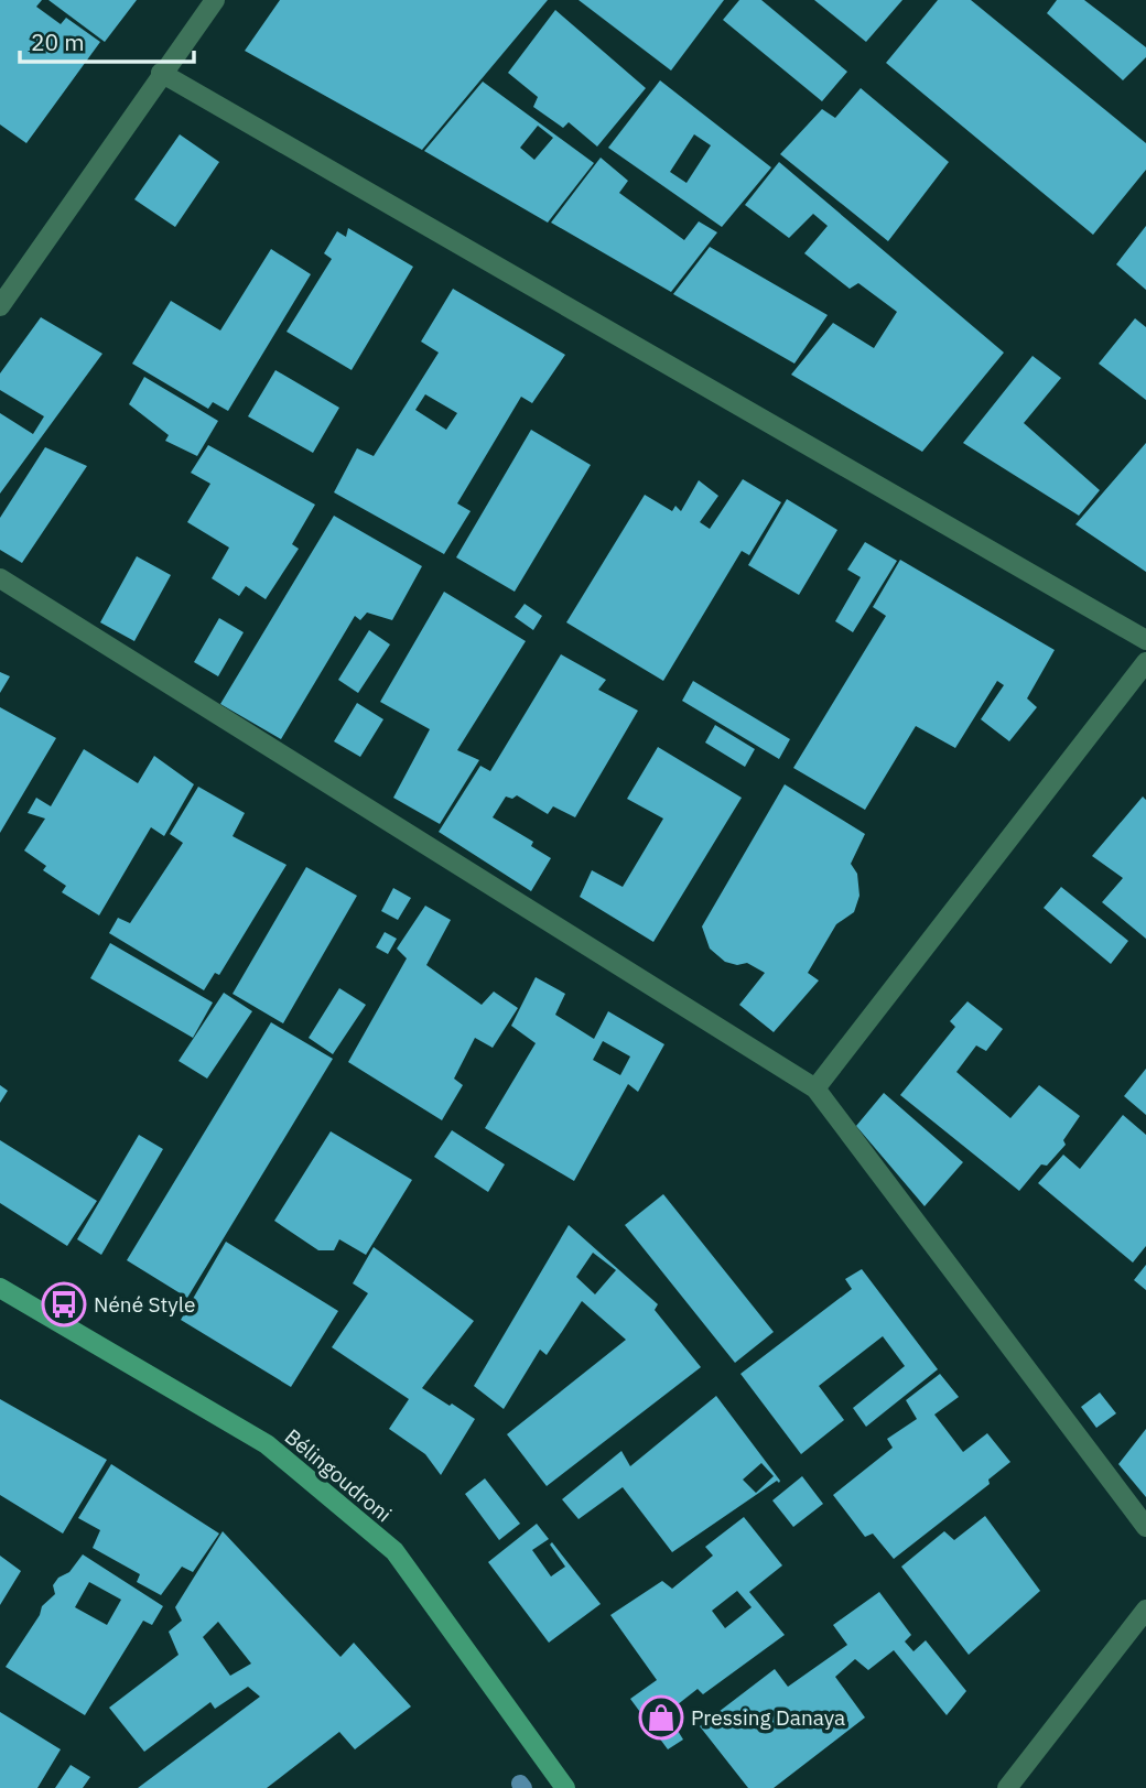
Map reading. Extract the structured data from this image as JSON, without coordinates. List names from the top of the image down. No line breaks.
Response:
{"streets":{"street":["Bélingoudroni"]},"places":{"bus stop":["Néné Style"],"shop":["Pressing Danaya"]},"scale_bar":"20 m"}
